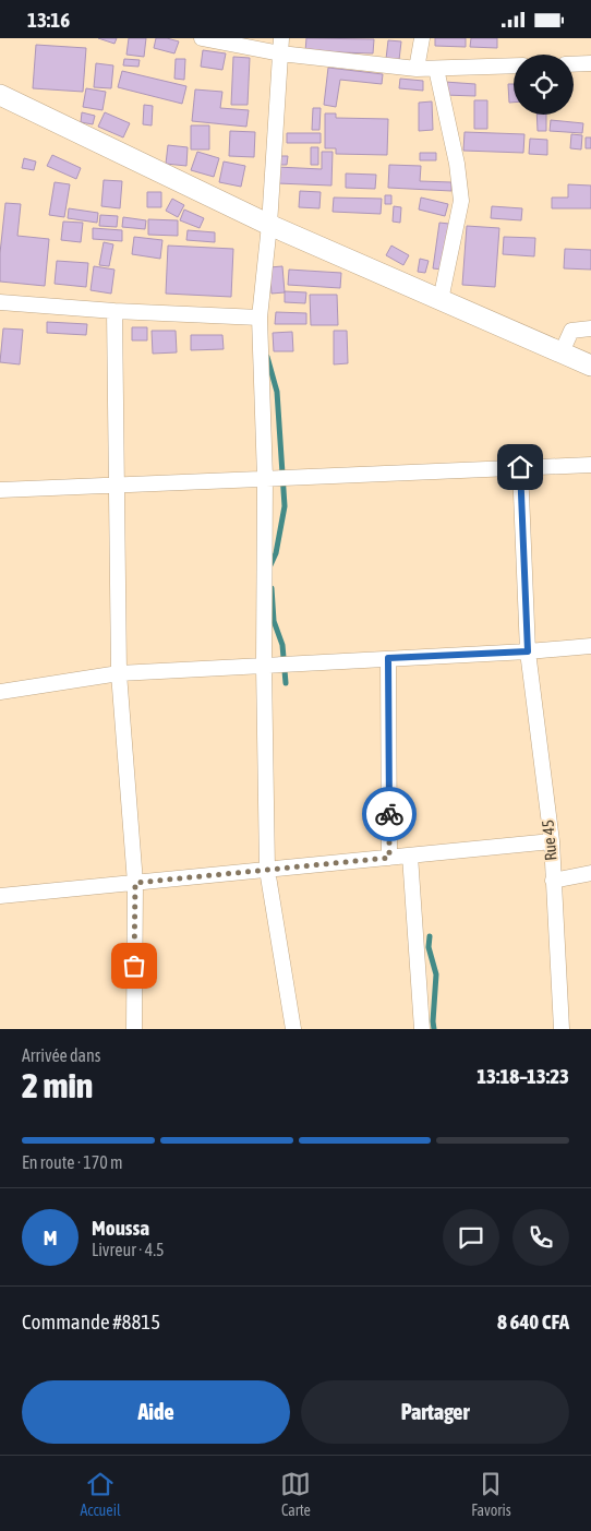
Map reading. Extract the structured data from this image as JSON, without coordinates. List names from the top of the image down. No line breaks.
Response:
{"streets":{"street":["Rue 45"]},"page":{"status":"13:16","heading":["2 min","Arrivée dans","13:18–13:23"],"panel":["Moussa","Livreur · 4.5","Commande #8815","8 640 CFA"],"bar":"En route · 170 m","round":"M","buttons":["Aide","Partager"],"tabs":["Accueil","Carte","Favoris"]}}
